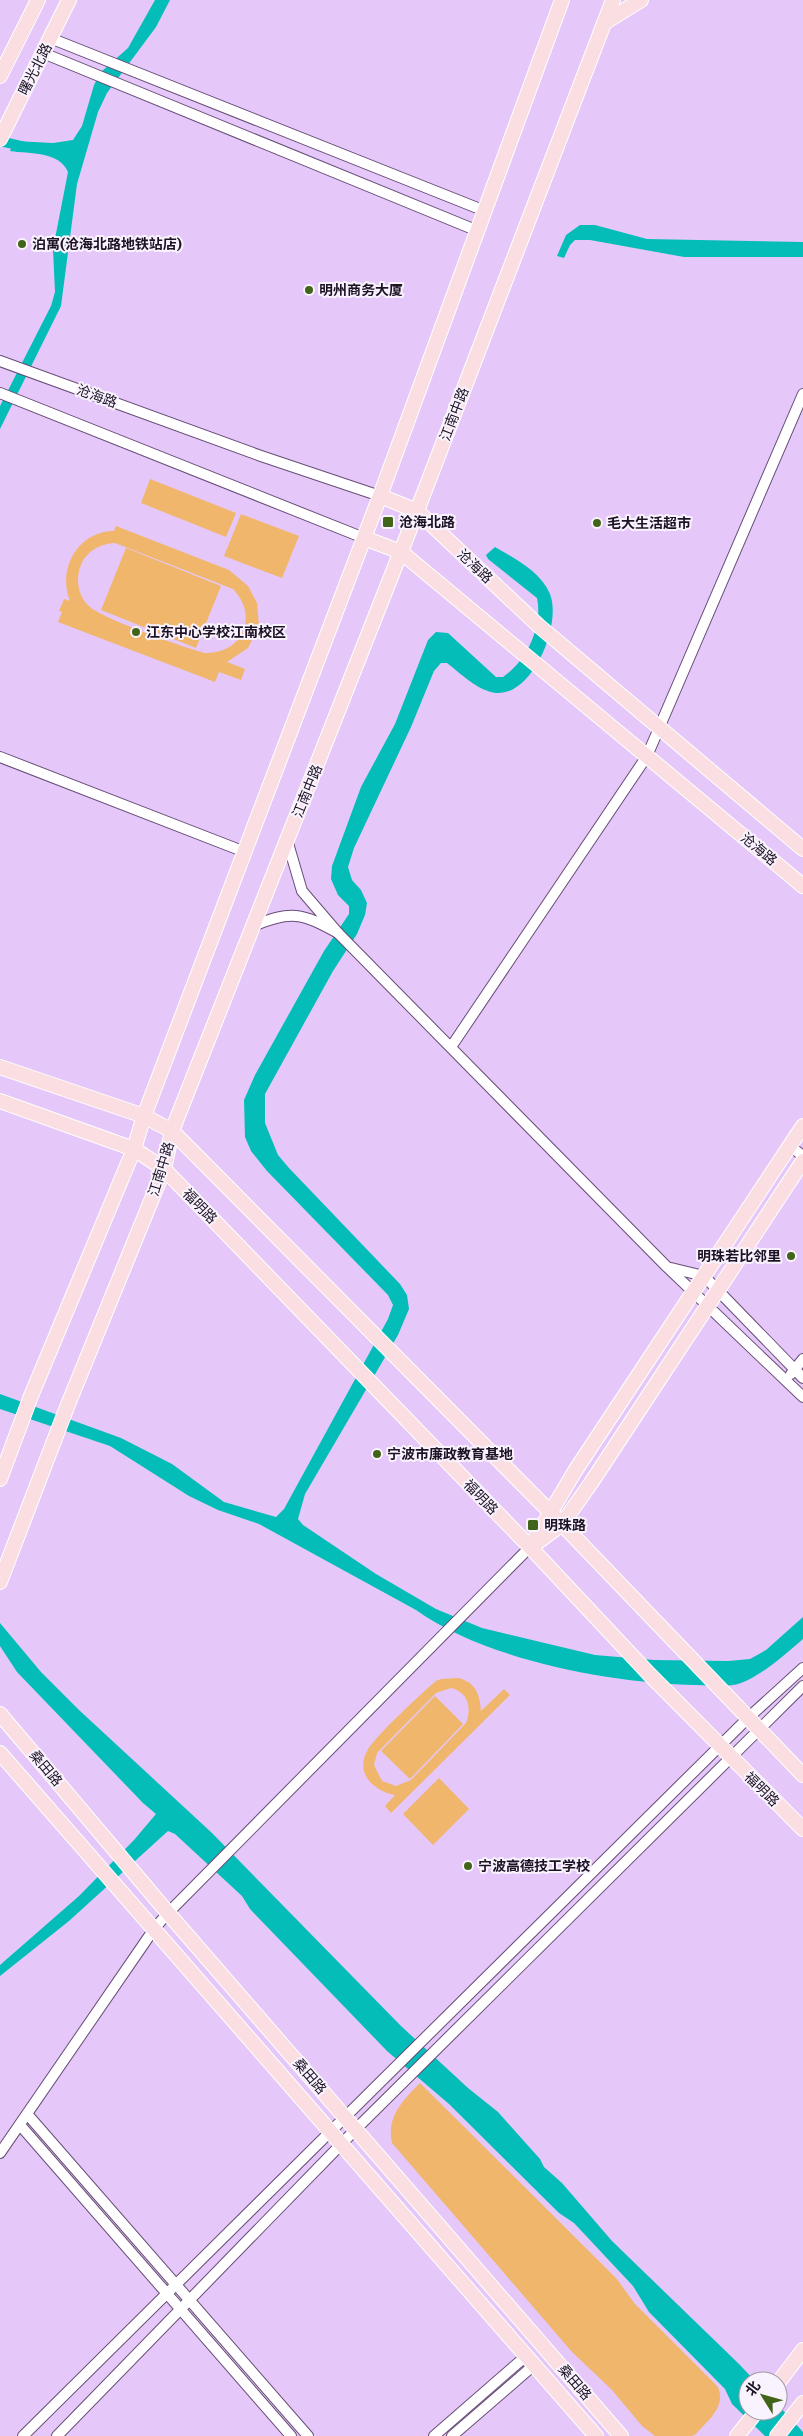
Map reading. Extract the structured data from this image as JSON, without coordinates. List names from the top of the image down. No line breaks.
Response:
{"streets":{"main road":["曙光北路","沧海路","江南中路","福明路","桑田路"]},"crossings":[["沧海路","江南中路"],["江南中路","福明路"]],"places":{"other":["泊寓(沧海北路地铁站店)","明州商务大厦","毛大生活超市","江东中心学校江南校区","明珠若比邻里","宁波市廉政教育基地","宁波高德技工学校"],"transit":["沧海北路","明珠路"]},"north":"top left"}
